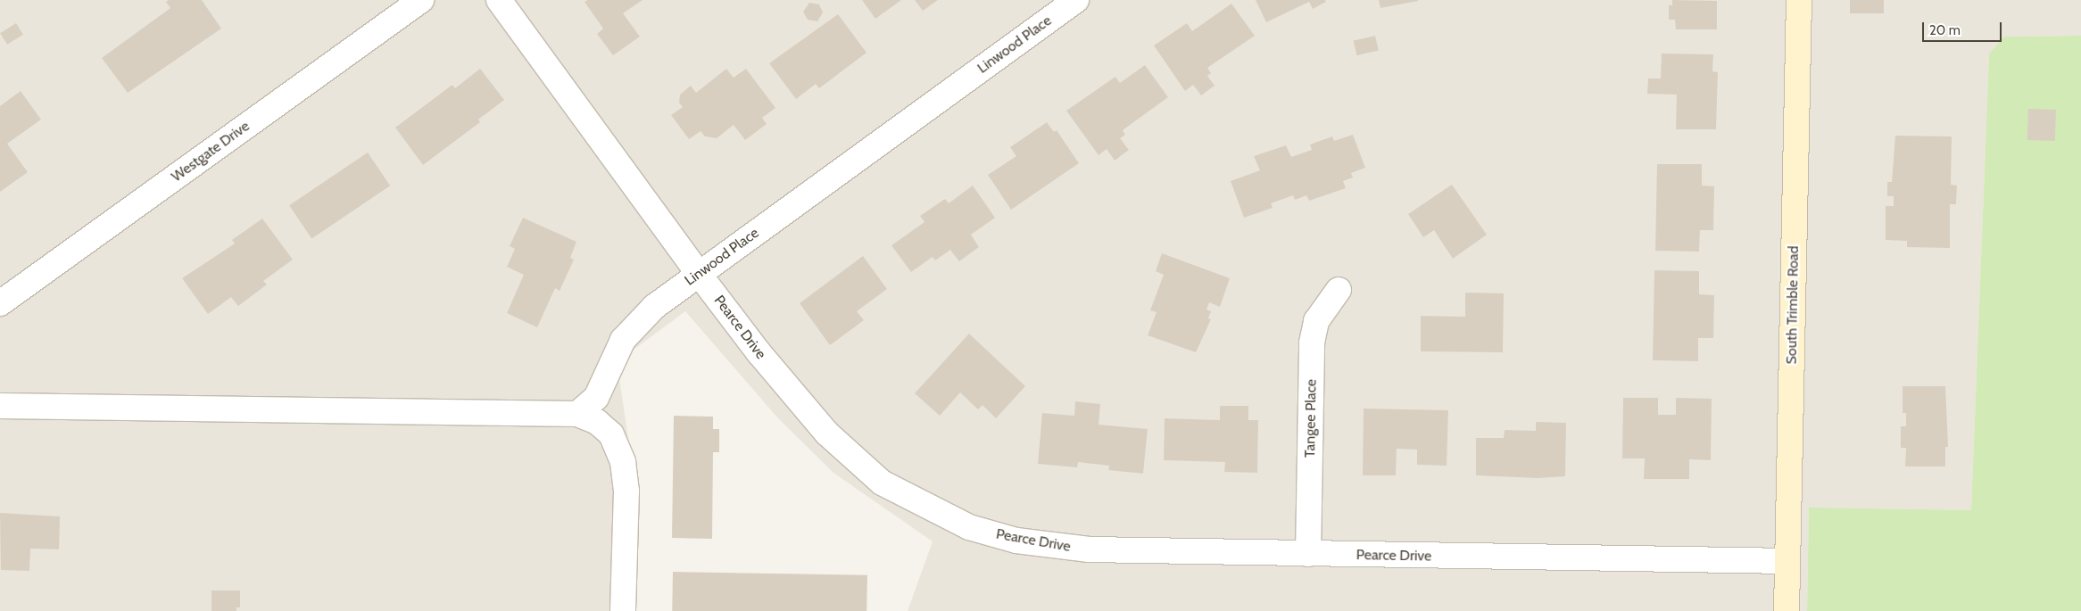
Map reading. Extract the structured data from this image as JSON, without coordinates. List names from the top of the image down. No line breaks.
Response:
{"streets":{"main road":["South Trimble Road"],"street":["Linwood Place","Westgate Drive","Pearce Drive","Tangee Place"]},"crossings":[["Linwood Place","Pearce Drive"],["South Trimble Road","Pearce Drive"],["Pearce Drive","Tangee Place"]],"scale_bar":"20 m"}
